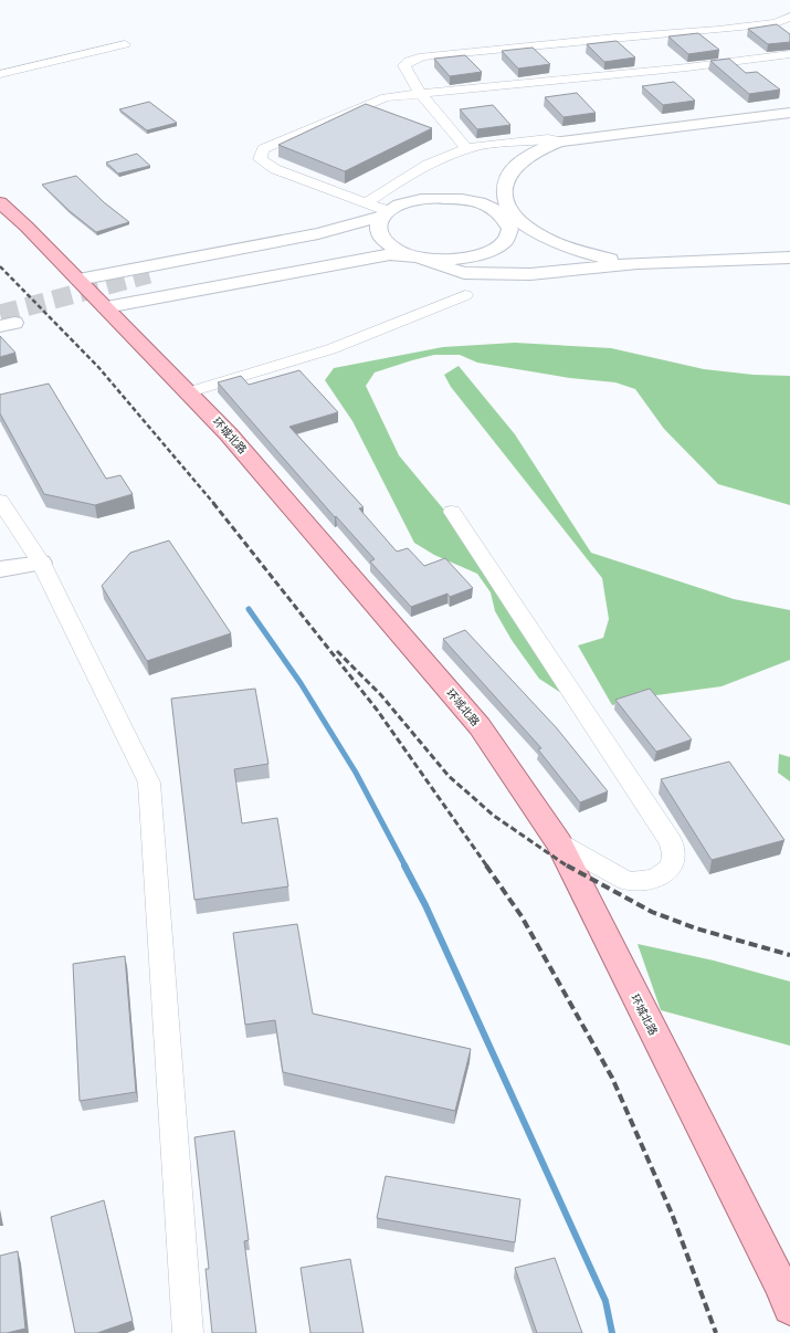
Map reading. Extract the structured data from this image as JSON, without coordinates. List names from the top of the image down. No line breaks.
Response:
{"streets":{"main road":["环城北路"]}}
